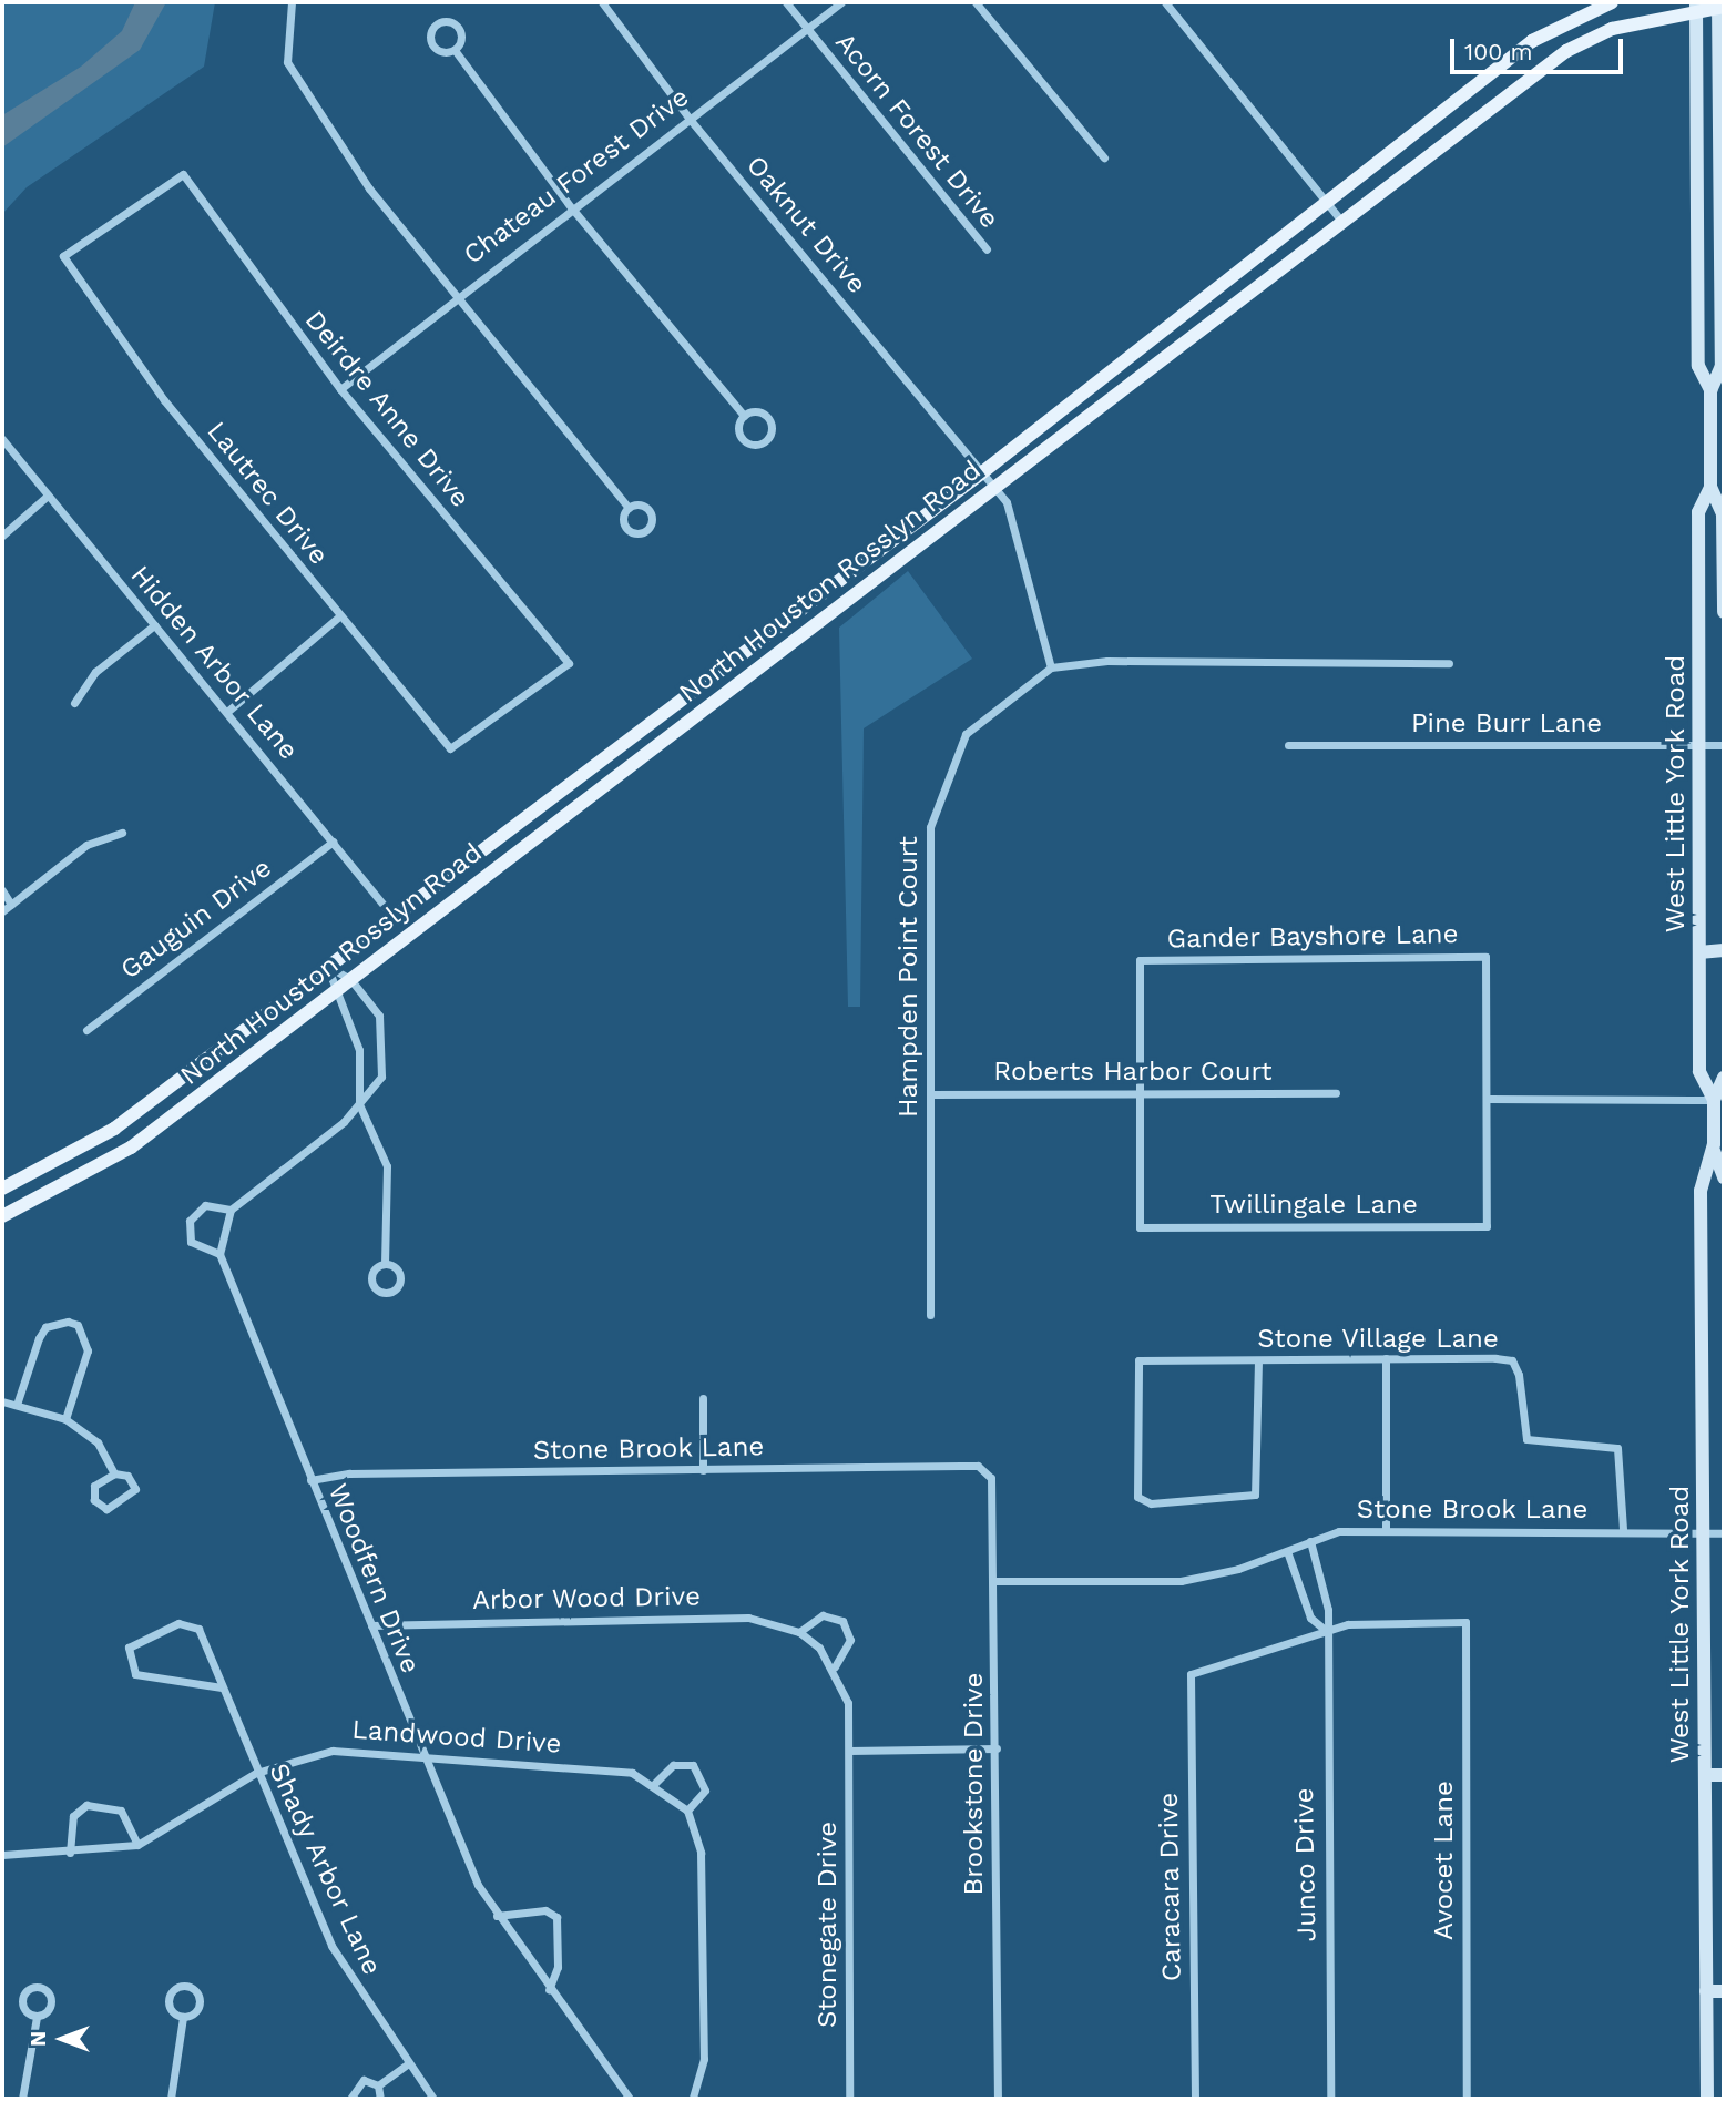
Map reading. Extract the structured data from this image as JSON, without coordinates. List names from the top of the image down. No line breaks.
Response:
{"streets":{"main road":["North Houston Rosslyn Road","West Little York Road"],"street":["Acorn Forest Drive","Chateau Forest Drive","Oaknut Drive","Deirdre Anne Drive","Lautrec Drive","Hidden Arbor Lane","Pine Burr Lane","Gauguin Drive","Gander Bayshore Lane","Hampden Point Court","Roberts Harbor Court","Twillingale Lane","Stone Village Lane","Stone Brook Lane","Woodfern Drive","Arbor Wood Drive","Landwood Drive","Brookstone Drive","Avocet Lane","Junco Drive","Shady Arbor Lane","Caracara Drive","Stonegate Drive"]},"crossings":[["Acorn Forest Drive","Chateau Forest Drive"],["Chateau Forest Drive","Oaknut Drive"],["Chateau Forest Drive","Deirdre Anne Drive"],["Oaknut Drive","North Houston Rosslyn Road"],["Oaknut Drive","Hampden Point Court"],["Deirdre Anne Drive","Lautrec Drive"],["North Houston Rosslyn Road","Hidden Arbor Lane"],["North Houston Rosslyn Road","West Little York Road"],["Hidden Arbor Lane","Gauguin Drive"],["Pine Burr Lane","West Little York Road"],["West Little York Road","Stone Brook Lane"],["Gander Bayshore Lane","Roberts Harbor Court"],["Gander Bayshore Lane","Twillingale Lane"],["Hampden Point Court","Roberts Harbor Court"],["Roberts Harbor Court","Twillingale Lane"],["Stone Village Lane","Stone Brook Lane"],["Stone Brook Lane","Woodfern Drive"],["Stone Brook Lane","Brookstone Drive"],["Stone Brook Lane","Junco Drive"],["Woodfern Drive","Arbor Wood Drive"],["Woodfern Drive","Landwood Drive"],["Arbor Wood Drive","Stonegate Drive"],["Landwood Drive","Shady Arbor Lane"],["Avocet Lane","Junco Drive"],["Avocet Lane","Caracara Drive"],["Junco Drive","Caracara Drive"]],"scale_bar":"100 m","north":"left"}
